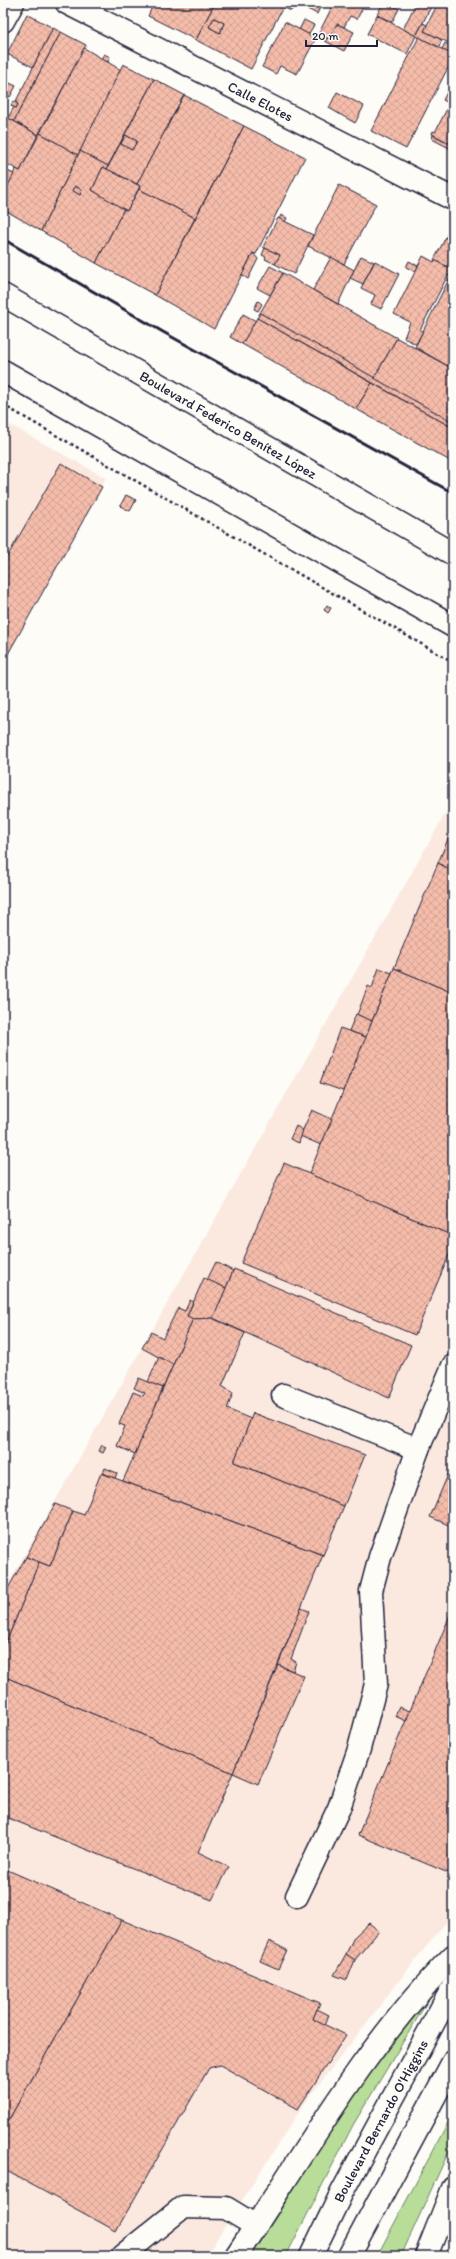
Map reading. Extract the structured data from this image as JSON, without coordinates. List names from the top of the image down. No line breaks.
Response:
{"streets":{"main road":["Calle Elotes","Boulevard Federico Benítez López","Boulevard Bernardo O'Higgins"]},"scale_bar":"20 m"}
